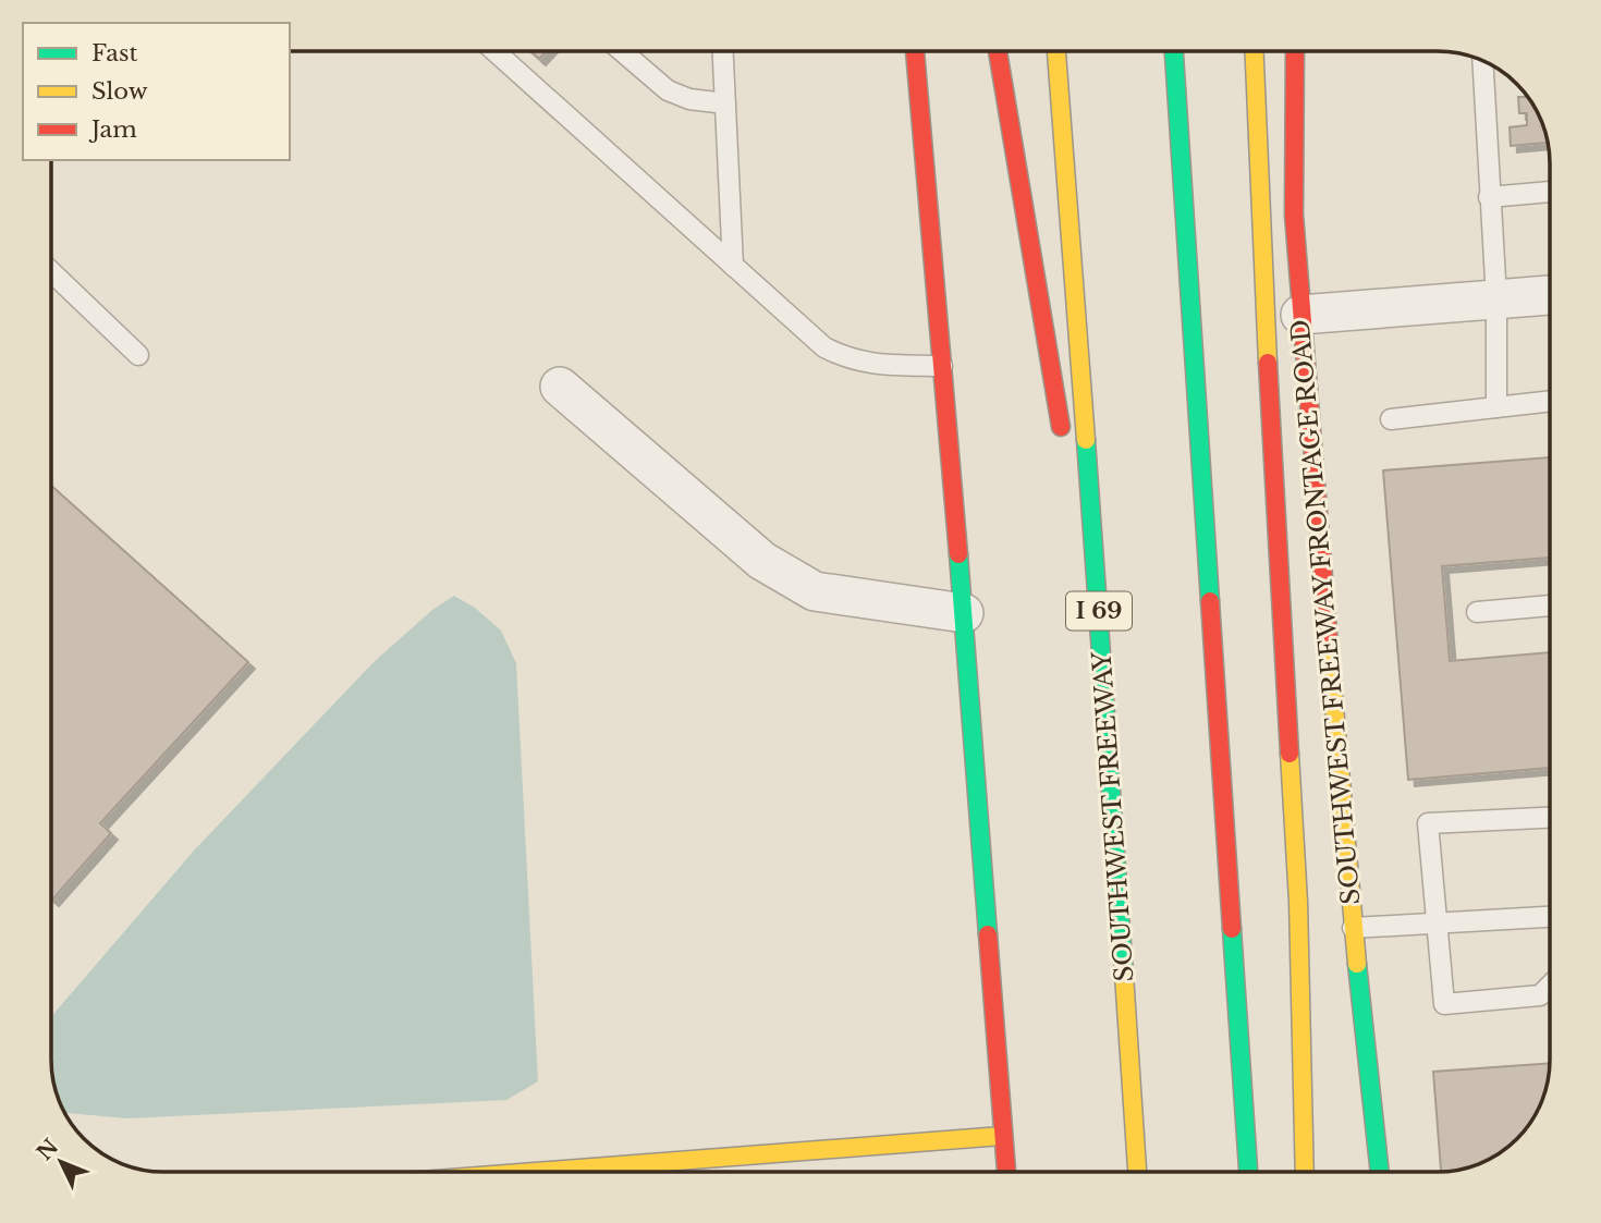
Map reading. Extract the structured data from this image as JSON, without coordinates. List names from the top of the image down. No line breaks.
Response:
{"streets":{"main road":["I 69","SOUTHWEST FREEWAY FRONTAGE ROAD","SOUTHWEST FREEWAY"]},"legend":["Fast","Slow","Jam"],"north":"top left"}
